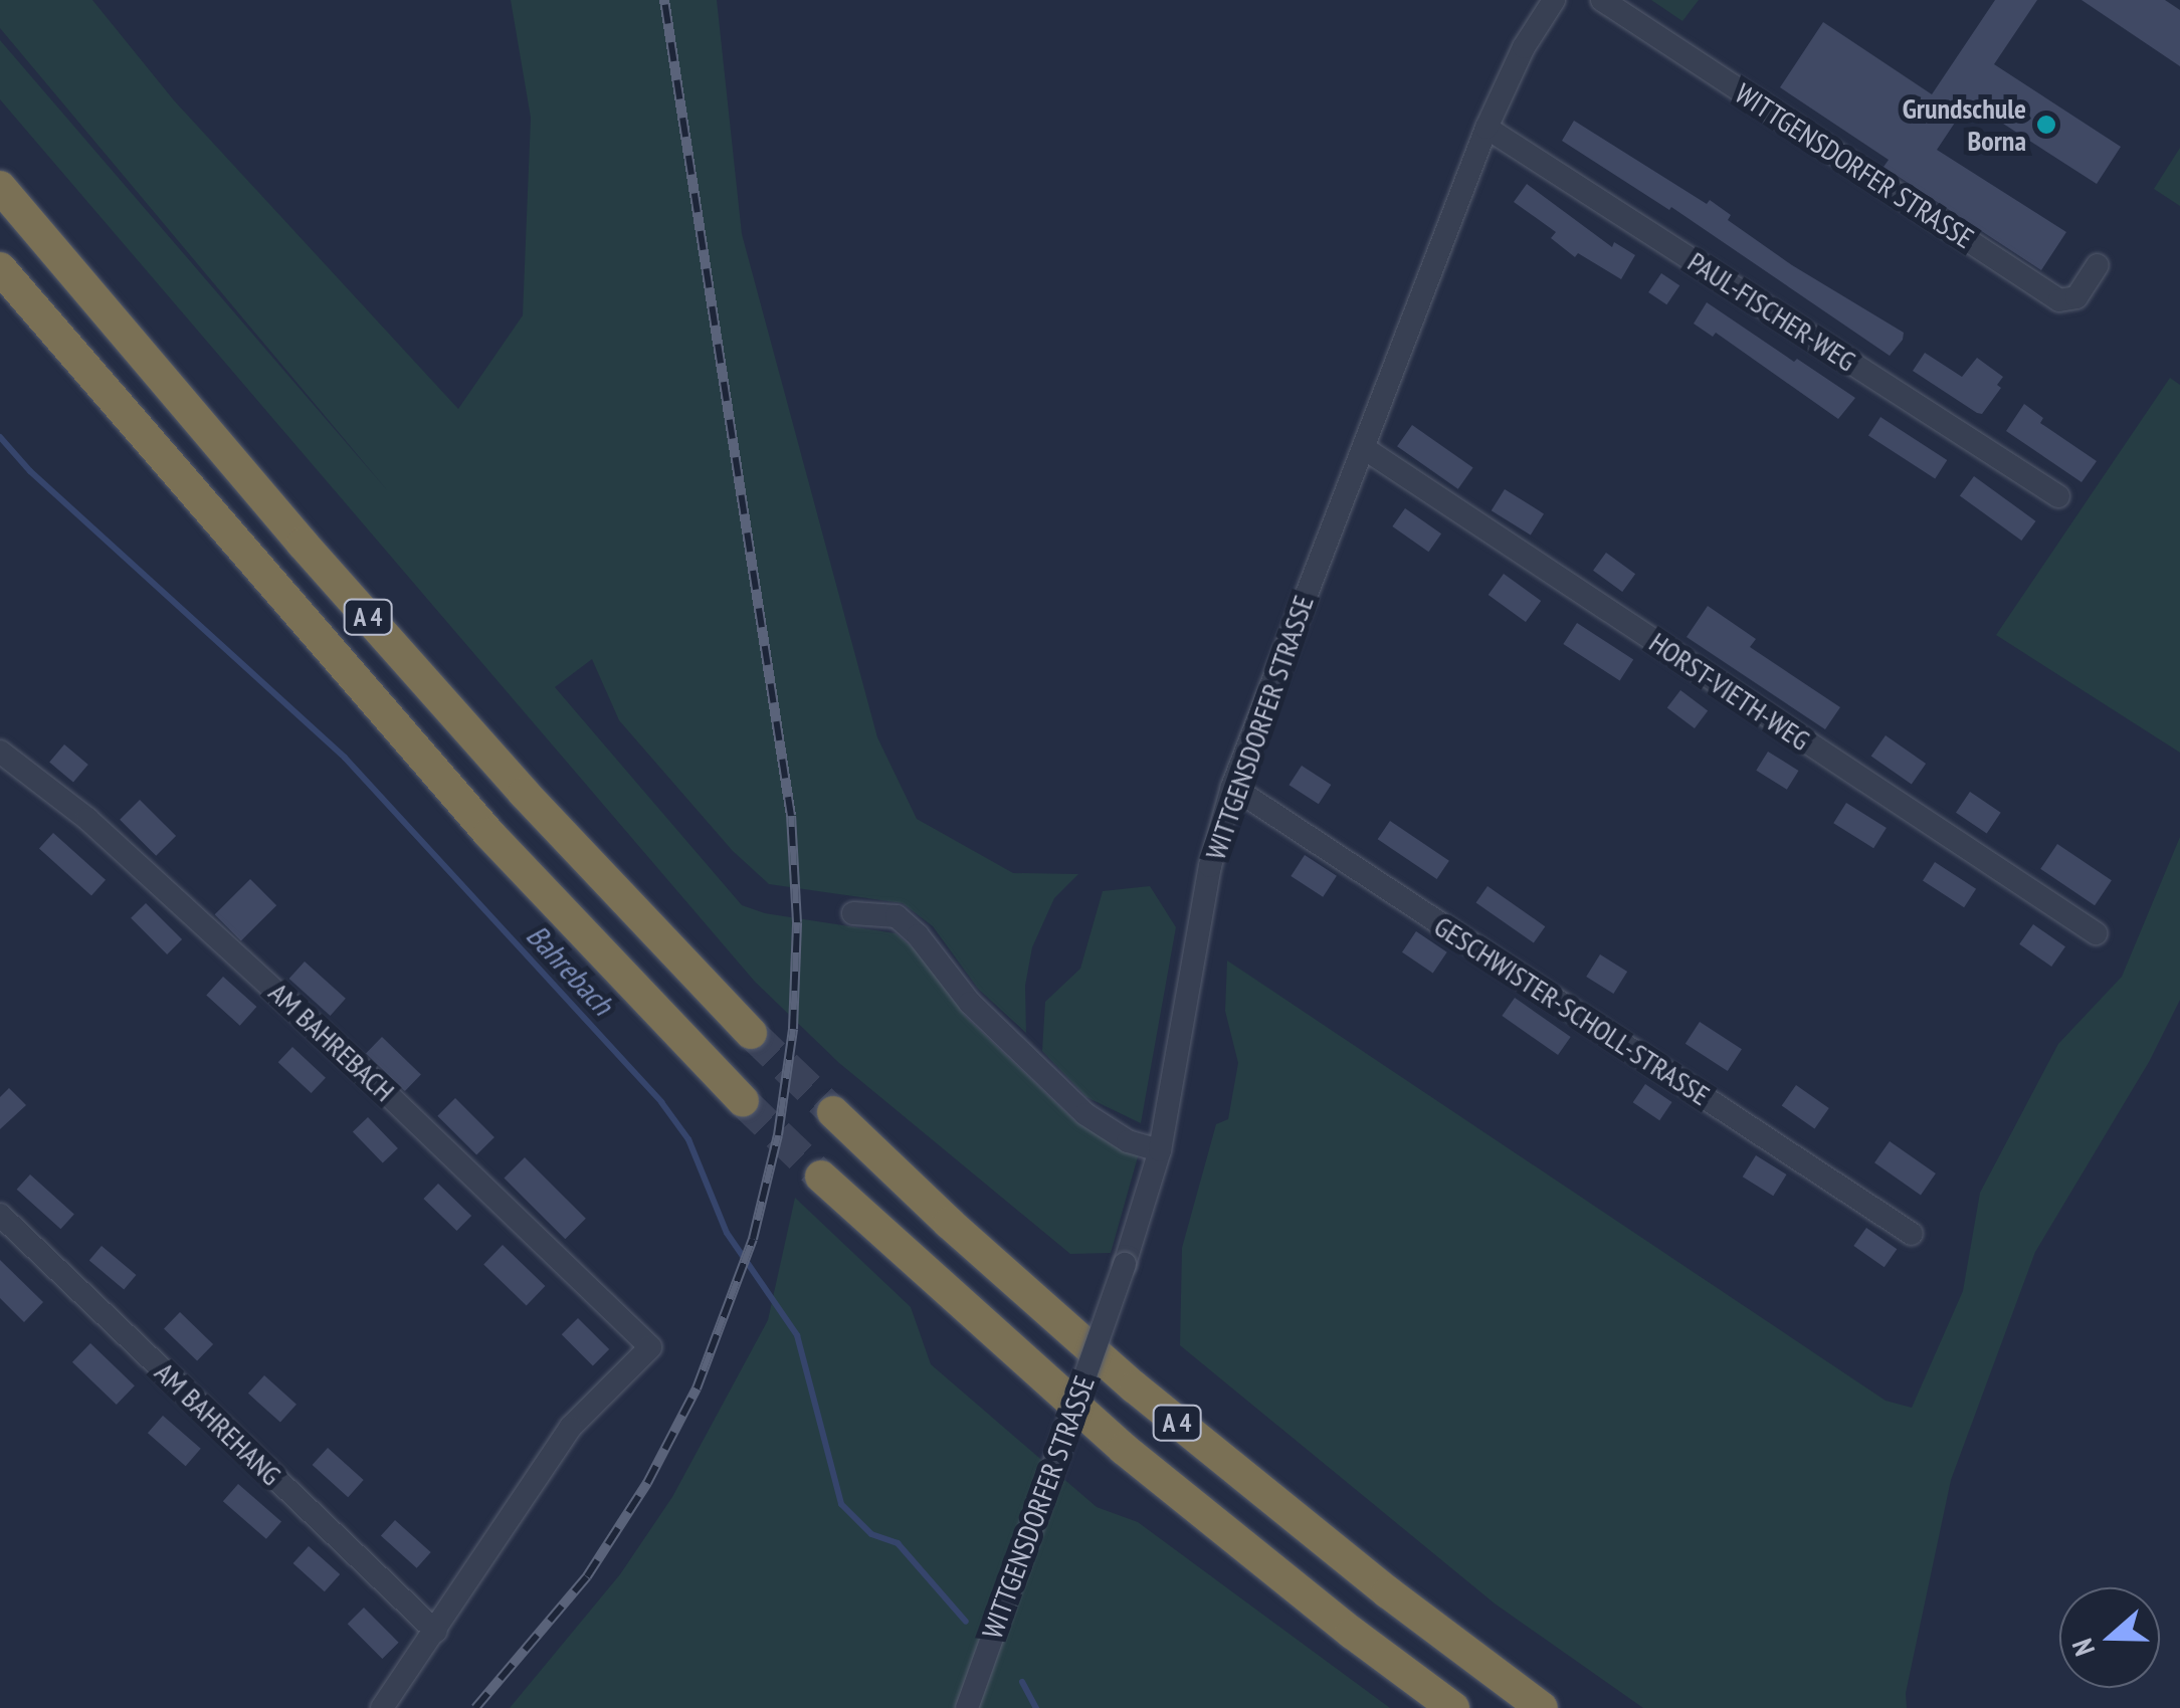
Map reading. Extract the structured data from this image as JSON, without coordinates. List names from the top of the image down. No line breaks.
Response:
{"streets":{"highway":["A 4"],"street":["WITTGENSDORFER STRASSE","PAUL-FISCHER-WEG","HORST-VIETH-WEG","GESCHWISTER-SCHOLL-STRASSE","AM BAHREBACH","AM BAHREHANG"]},"crossings":[["WITTGENSDORFER STRASSE","PAUL-FISCHER-WEG"],["WITTGENSDORFER STRASSE","HORST-VIETH-WEG"],["WITTGENSDORFER STRASSE","GESCHWISTER-SCHOLL-STRASSE"],["AM BAHREBACH","AM BAHREHANG"]],"water":["Bahrebach"],"places":["Grundschule Borna"],"north":"left"}
